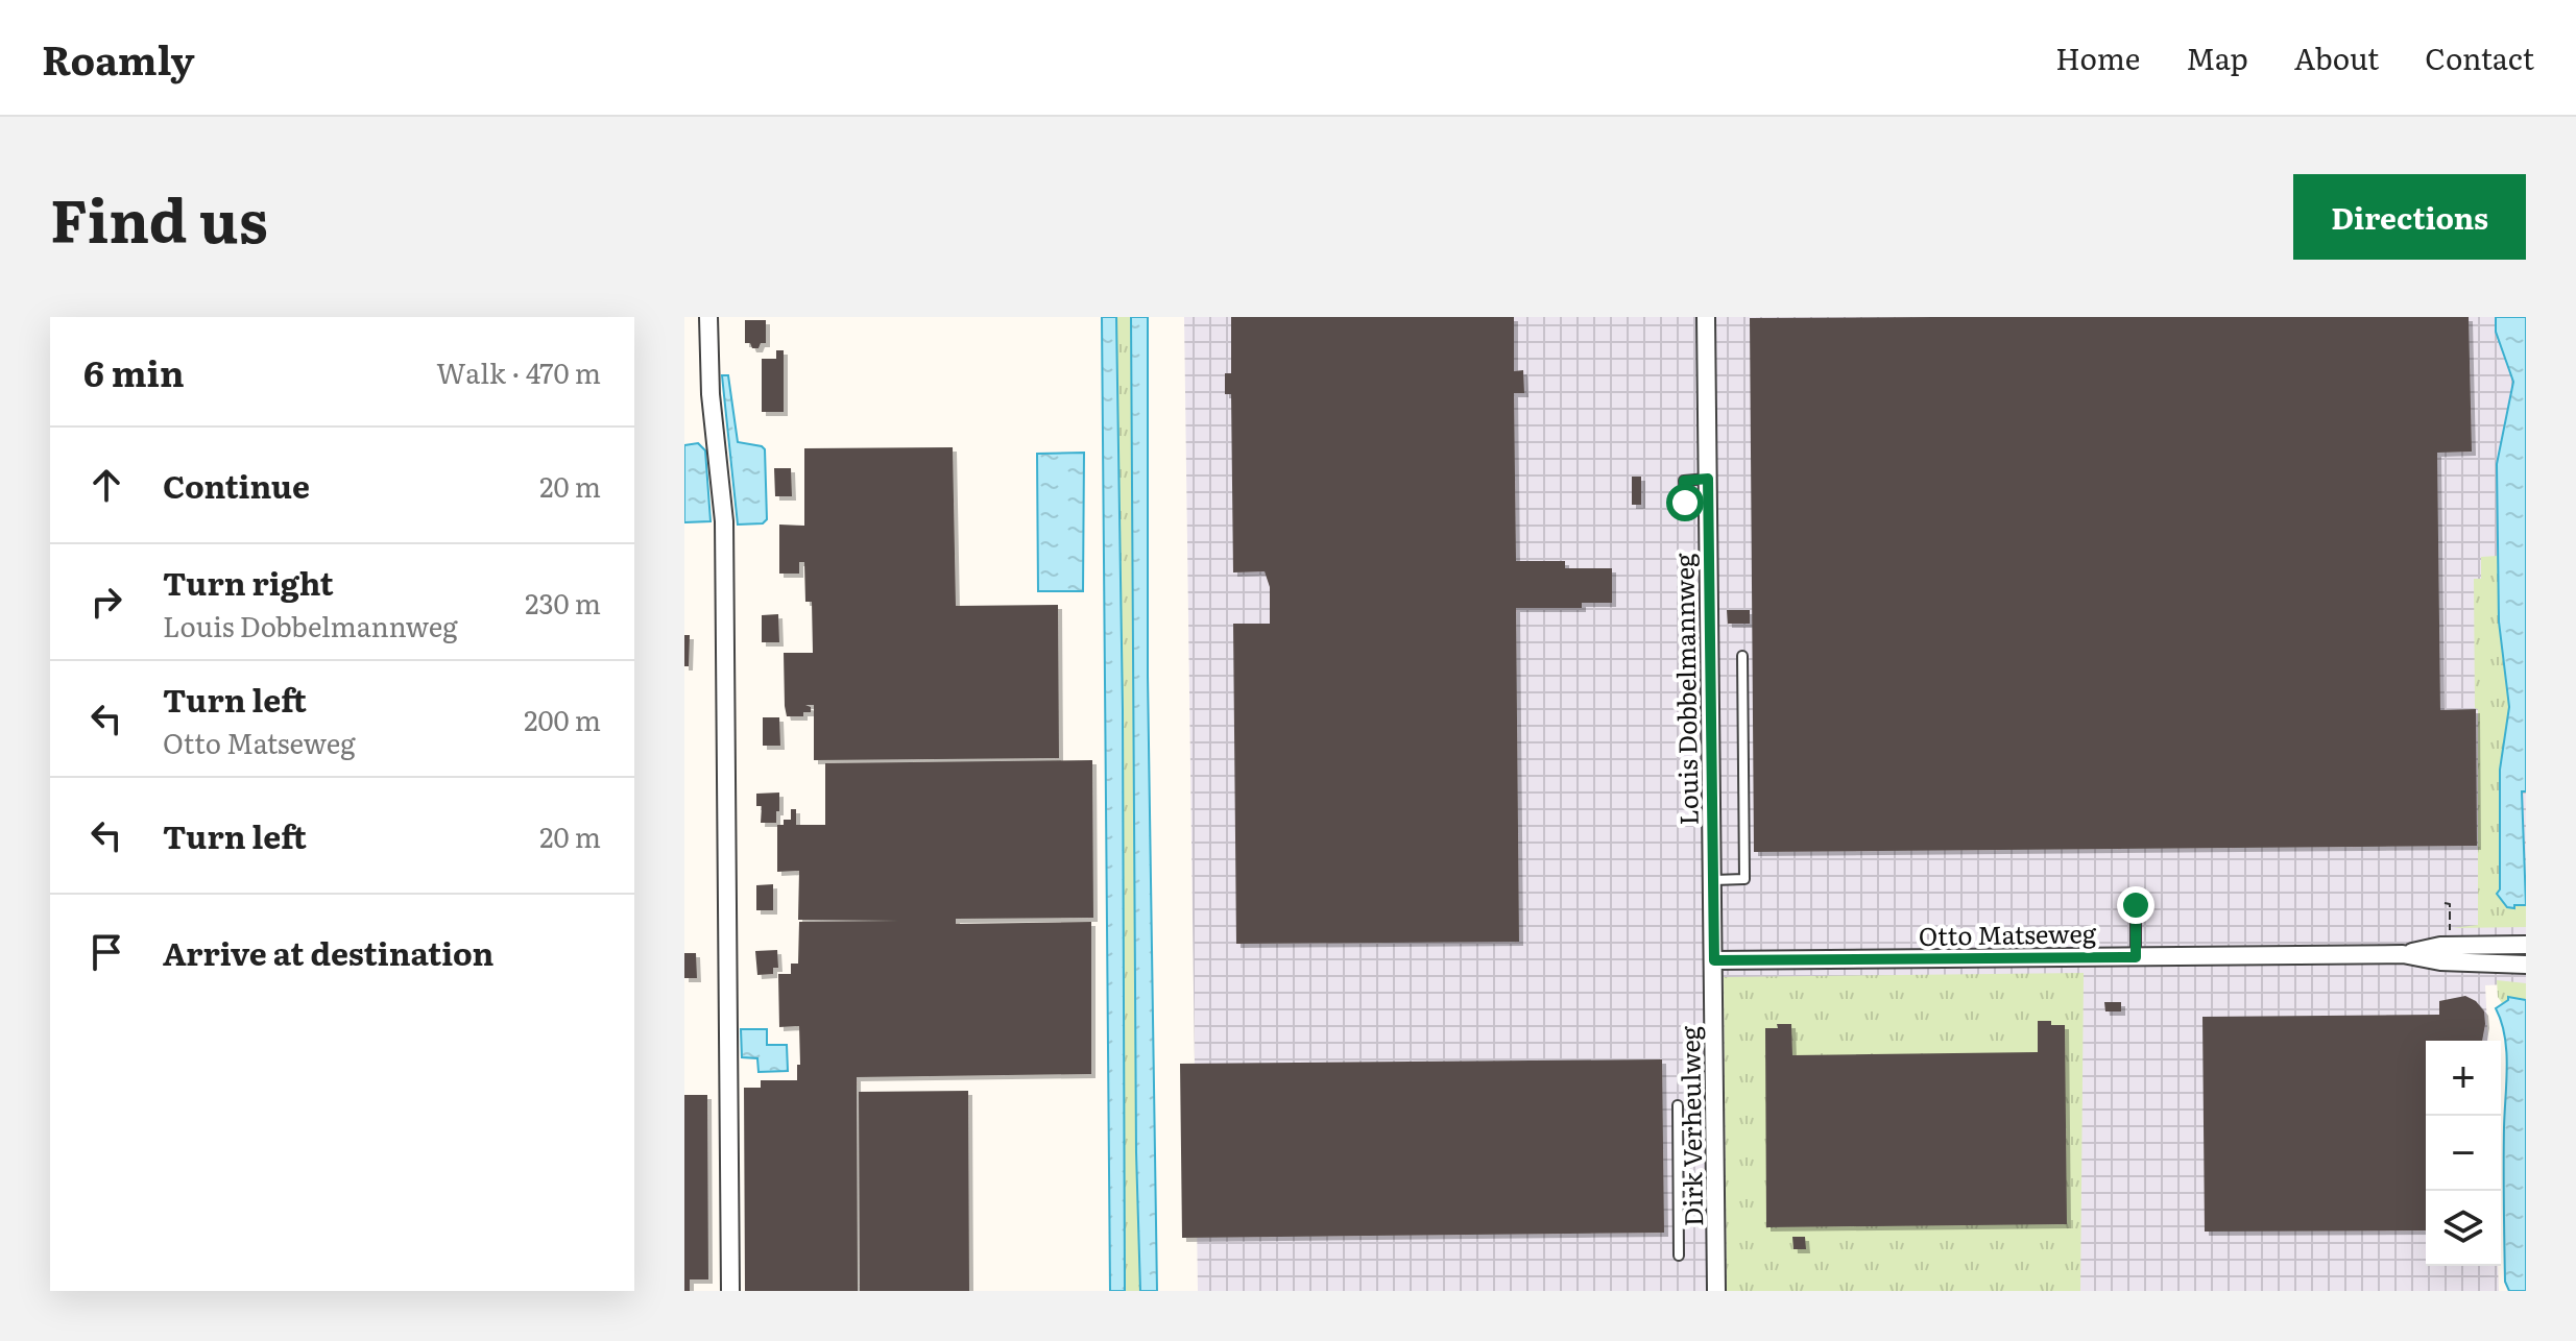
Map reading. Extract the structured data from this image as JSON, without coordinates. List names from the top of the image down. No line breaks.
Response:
{"streets":{"street":["Louis Dobbelmannweg","Otto Matseweg","Dirk Verheulweg"]},"crossings":[["Louis Dobbelmannweg","Otto Matseweg"],["Louis Dobbelmannweg","Dirk Verheulweg"],["Otto Matseweg","Dirk Verheulweg"]],"page":{"header":"Roamly","nav":["Home","Map","About","Contact"],"title":"Find us","buttons":"Directions","heading":["6 min","Walk · 470 m"],"list":[["Continue","20 m"],["Turn right","Louis Dobbelmannweg","230 m"],["Turn left","Otto Matseweg","200 m"],["Turn left","20 m"],"Arrive at destination"],"map_buttons":["+","−"]}}
